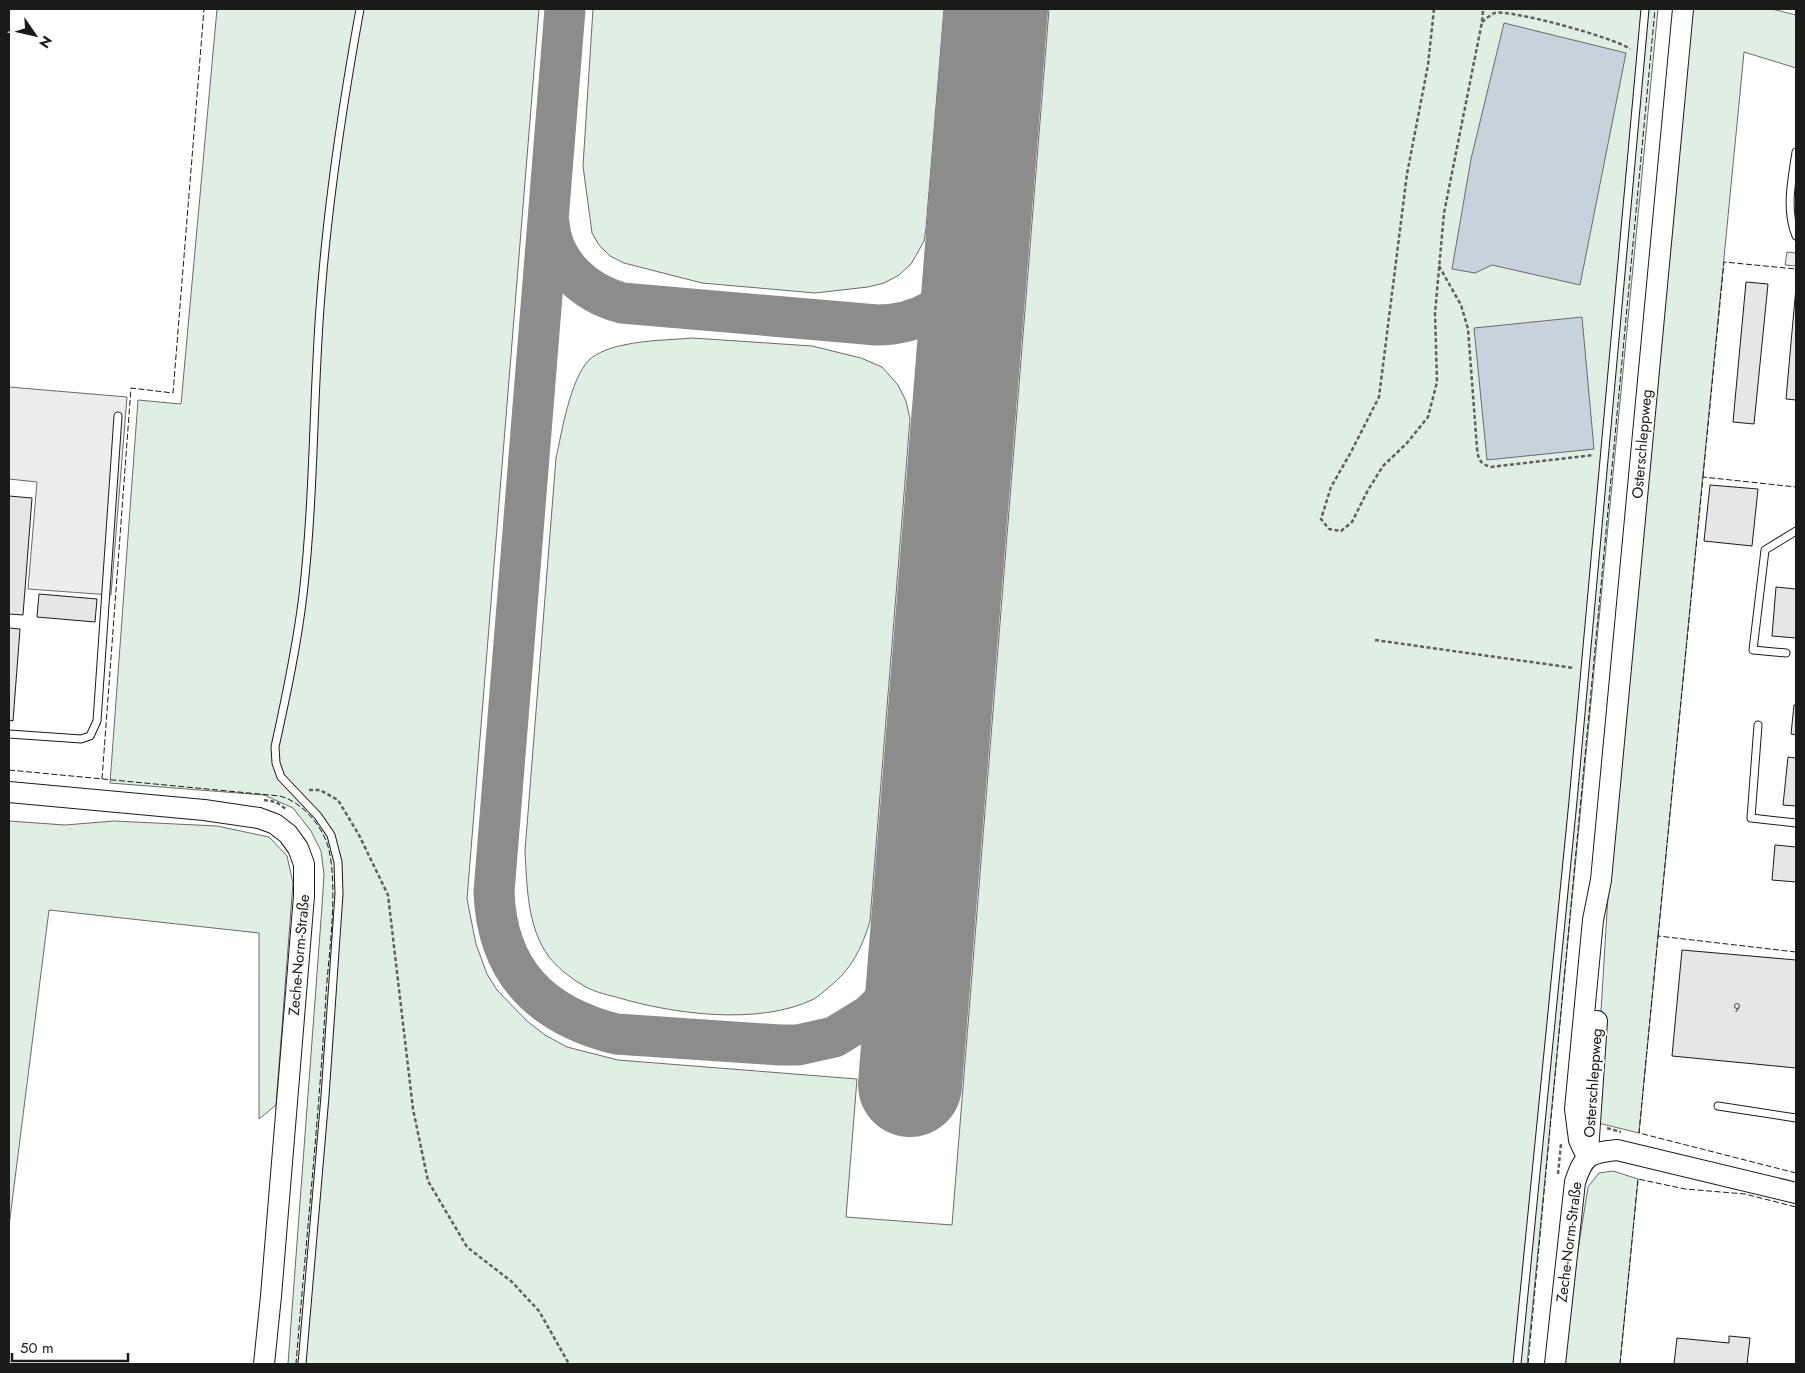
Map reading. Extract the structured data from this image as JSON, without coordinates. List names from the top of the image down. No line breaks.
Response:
{"streets":{"main road":["Osterschleppweg","Zeche-Norm-Straße"]},"crossings":[["Osterschleppweg","Zeche-Norm-Straße"]],"house_numbers":["9"],"scale_bar":"50 m","north":"bottom right"}
